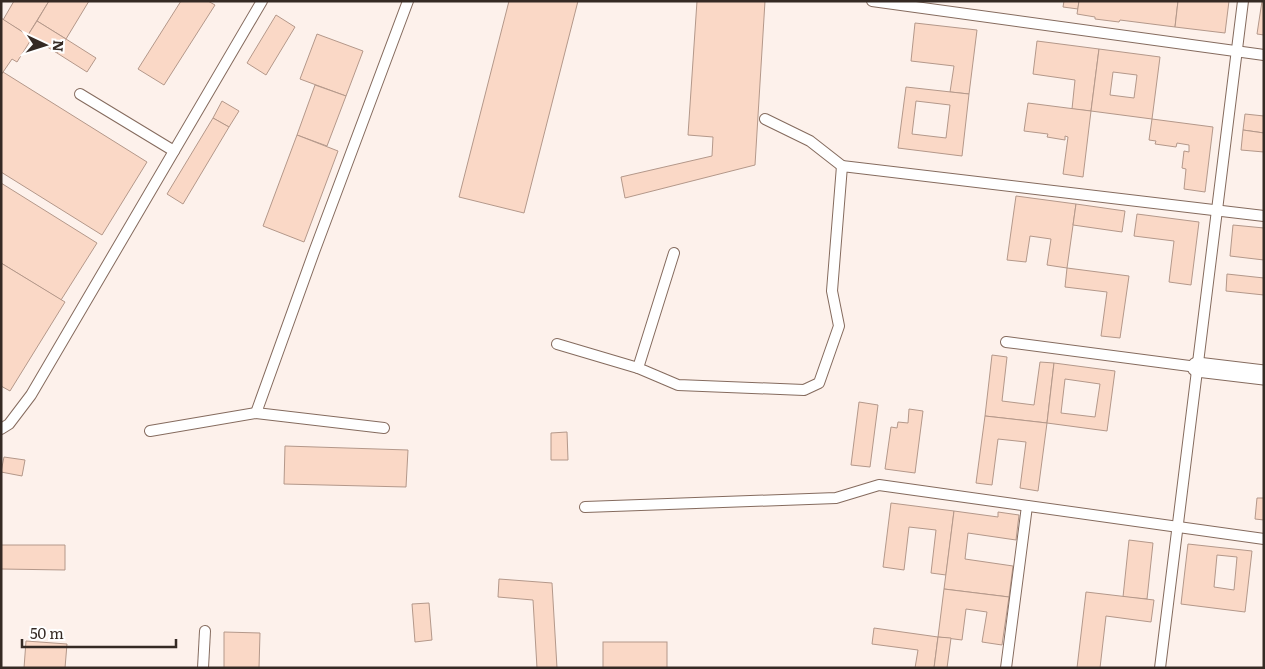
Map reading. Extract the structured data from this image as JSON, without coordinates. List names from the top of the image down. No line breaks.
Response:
{"scale_bar":"50 m","north":"right"}
